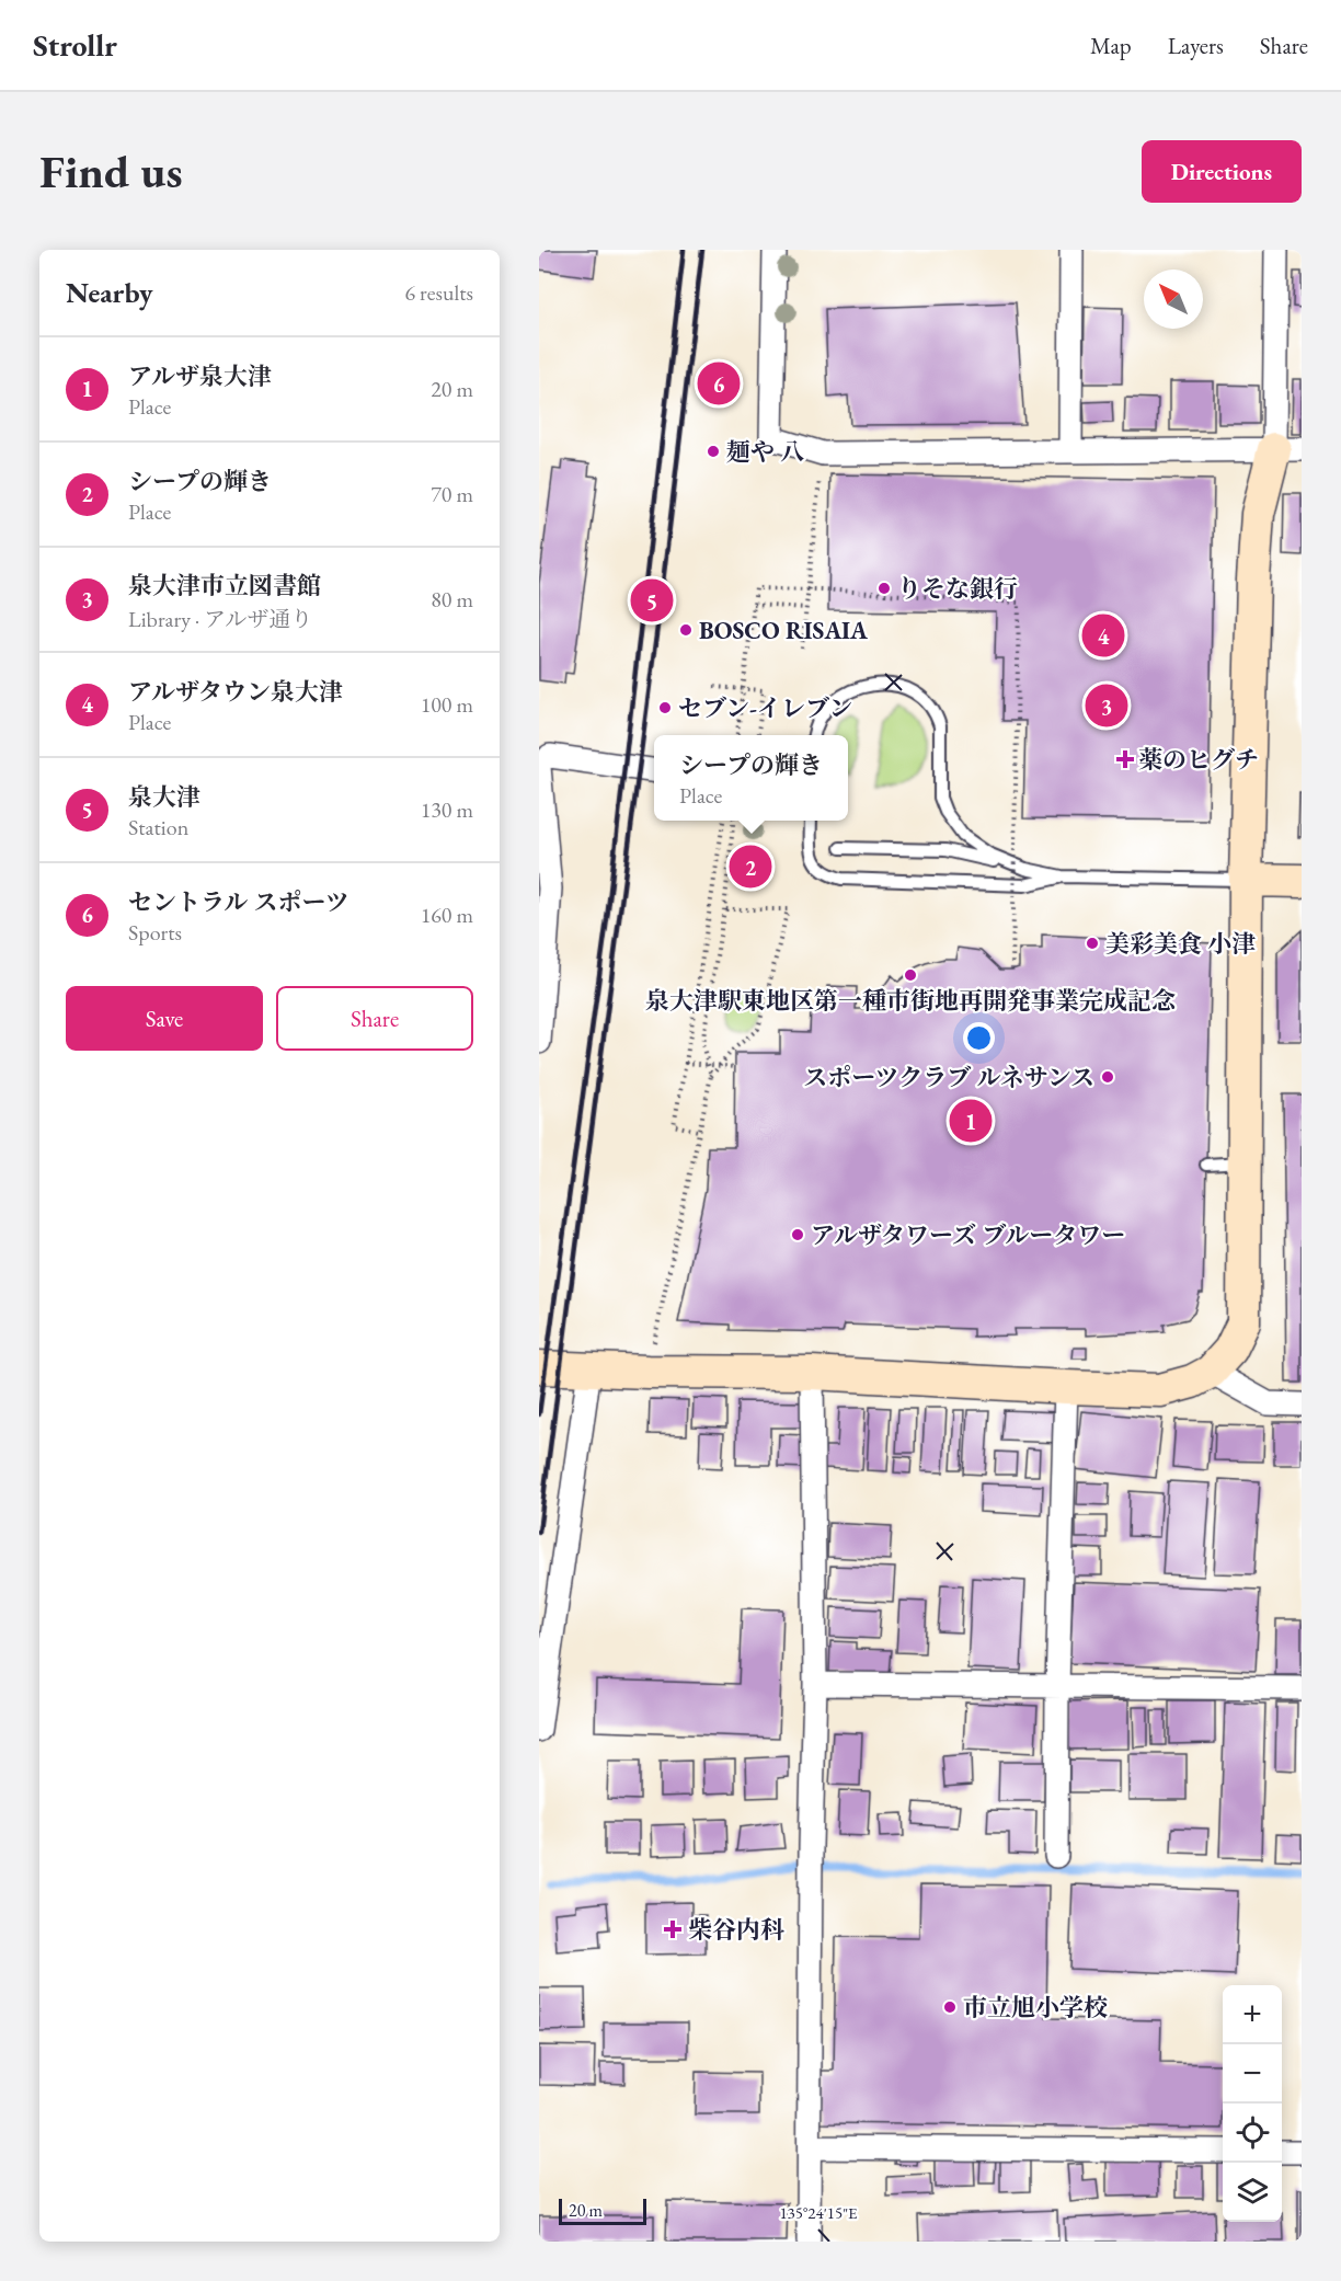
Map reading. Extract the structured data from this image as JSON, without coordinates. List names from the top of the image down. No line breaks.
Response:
{"places":{"other":["麺や 八","りそな銀行","BOSCO RISAIA","セブン-イレブン","美彩美食 小津","泉大津駅東地区第一種市街地再開発事業完成記念","スポーツクラブ ルネサンス","アルザタワーズ ブルータワー","市立旭小学校"],"health":["薬のヒグチ","柴谷内科"]},"scale_bar":"20 m","north":"top left","page":{"header":"Strollr","nav":["Map","Layers","Share"],"buttons":["Directions",["Save","Share"]],"title":"Find us","heading":["Nearby","6 results"],"list":[{"mark":"1","name":"アルザ泉大津","note":"Place","value":"20 m"},{"mark":"2","name":"シープの輝き","note":"Place","value":"70 m"},{"mark":"3","name":"泉大津市立図書館","note":"Library · アルザ通り","value":"80 m"},{"mark":"4","name":"アルザタウン泉大津","note":"Place","value":"100 m"},{"mark":"5","name":"泉大津","note":"Station","value":"130 m"},{"mark":"6","name":"セントラル スポーツ","note":"Sports","value":"160 m"}],"pins":["6","5","4","3","2","1"],"popup":["シープの輝き","Place"],"map_buttons":["+","−"],"scale":"20 m"},"coordinates":["135°24'15\"E"]}
